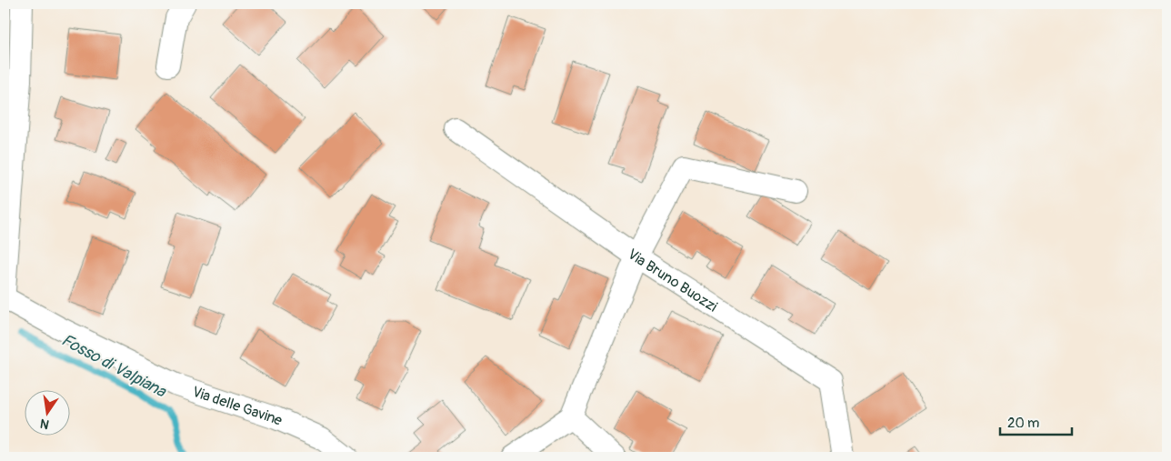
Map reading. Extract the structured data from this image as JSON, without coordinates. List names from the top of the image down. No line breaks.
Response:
{"streets":{"street":["Via Bruno Buozzi","Via delle Gavine"]},"water":["Fosso di Valpiana"],"scale_bar":"20 m","north":"bottom"}
